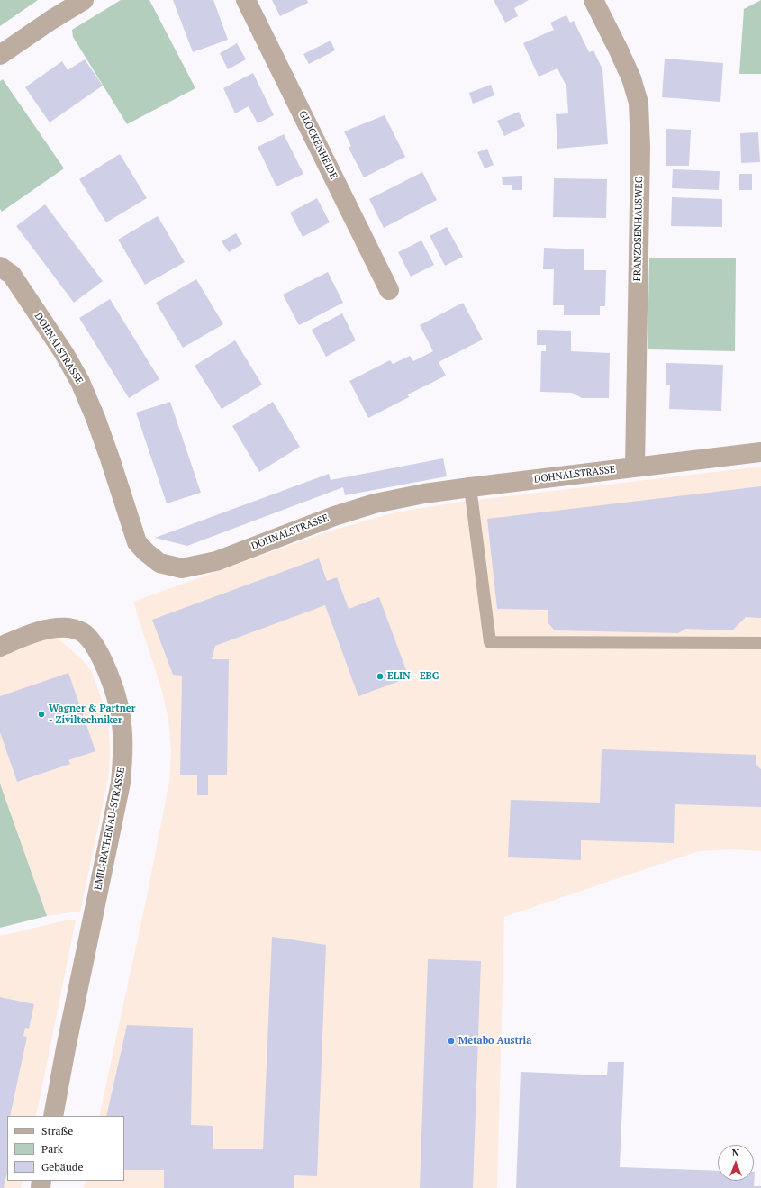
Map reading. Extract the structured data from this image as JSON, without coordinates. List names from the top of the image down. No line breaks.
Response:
{"streets":{"street":["GLOCKENHEIDE","FRANZOSENHAUSWEG","DOHNALSTRASSE","EMIL-RATHENAU-STRASSE"]},"crossings":[["FRANZOSENHAUSWEG","DOHNALSTRASSE"]],"places":["ELIN - EBG","Wagner & Partner - Ziviltechniker","Metabo Austria"],"legend":["Straße","Park","Gebäude"],"north":"top"}
